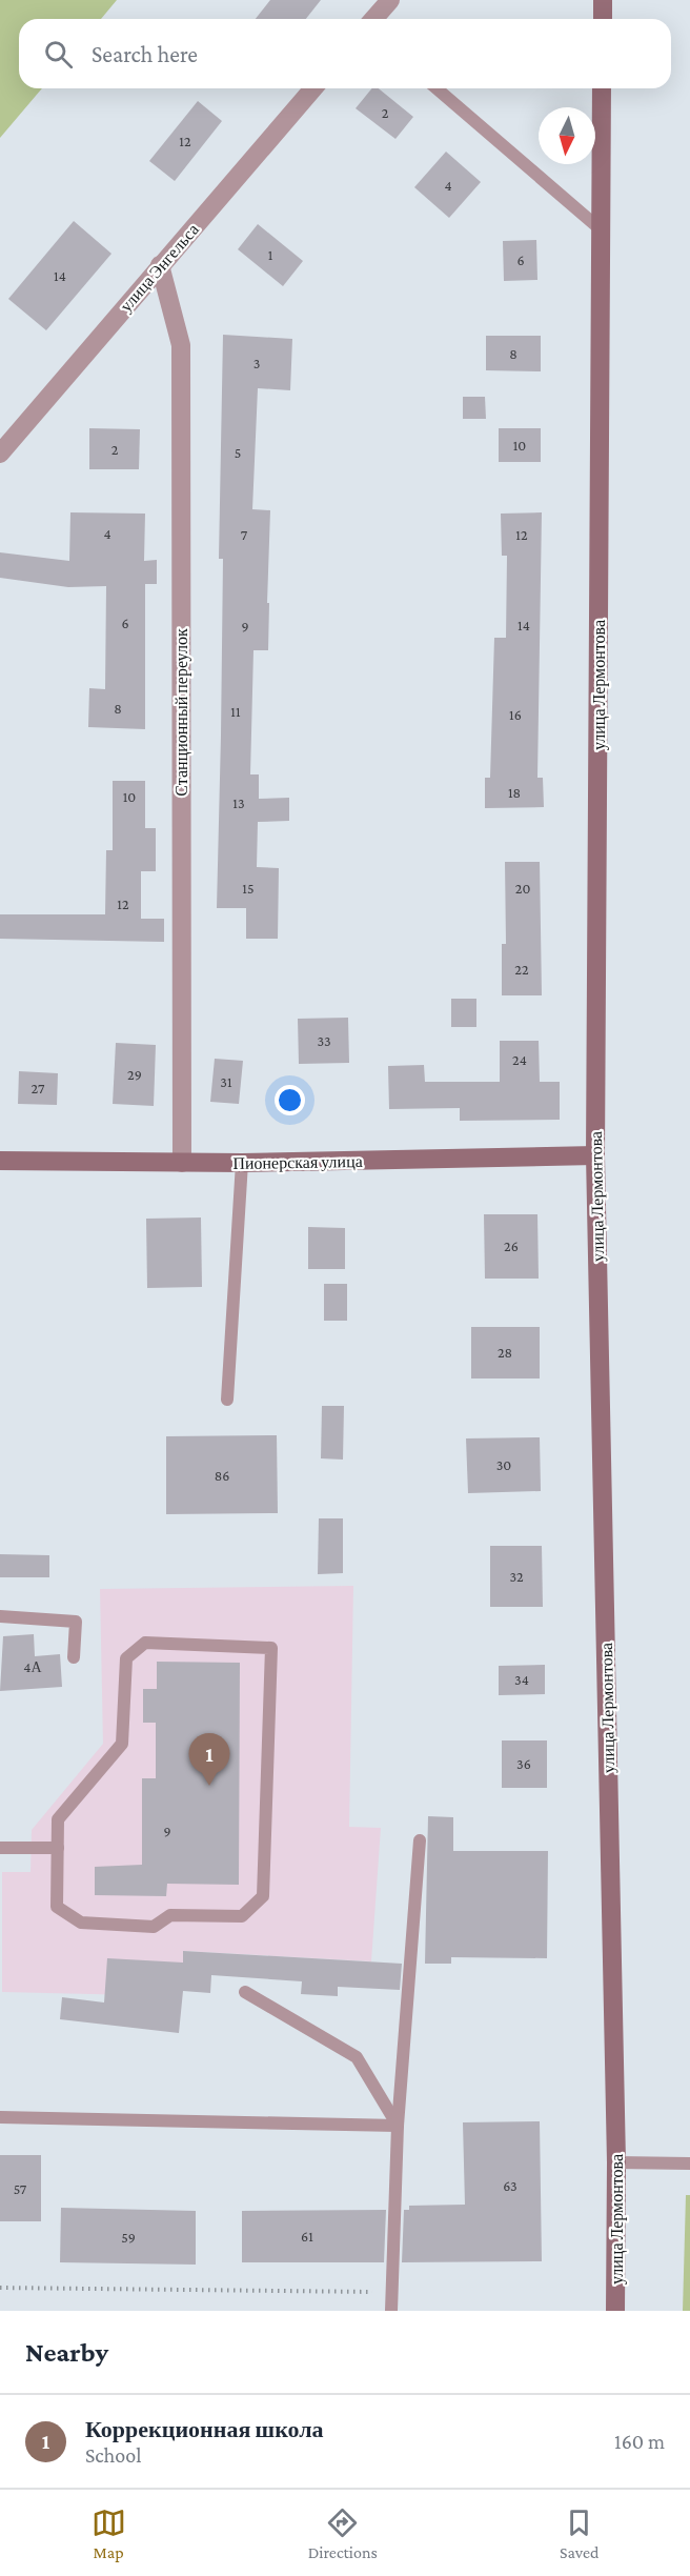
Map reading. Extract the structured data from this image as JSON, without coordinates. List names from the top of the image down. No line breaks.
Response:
{"streets":{"main road":["улица Лермонтова","Пионерская улица"],"street":["улица Энгельса","Станционный переулок"]},"crossings":[["улица Энгельса","Станционный переулок"],["улица Лермонтова","Пионерская улица"],["Станционный переулок","Пионерская улица"]],"house_numbers":["2","12","4","1","6","14","8","3","10","2","5","4","7","12","6","14","9","8","11","16","18","10","13","15","20","12","22","33","24","29","31","27","26","28","30","86","32","4А","34","36","9","63","57","61","59"],"north":"bottom","page":{"search":"Search here","pins":"1","heading":"Nearby","list":[{"mark":"1","name":"Коррекционная школа","note":"School","value":"160 m"}],"nav":["Map","Directions","Saved"]}}
